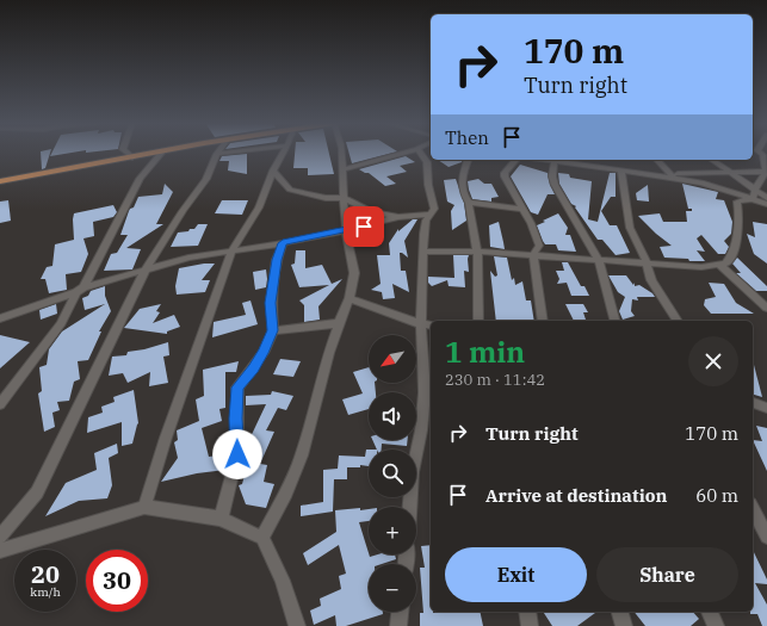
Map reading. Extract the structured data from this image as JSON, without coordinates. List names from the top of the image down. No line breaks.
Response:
{"north":"bottom left","page":{"turn":["170 m","Turn right"],"then":"Then","heading":["1 min","230 m · 11:42"],"map_buttons":["+","−"],"list":[{"name":"Turn right","value":"170 m"},{"name":"Arrive at destination","value":"60 m"}],"buttons":["Exit","Share"],"speed":"20 km/h","limit":"30"}}
